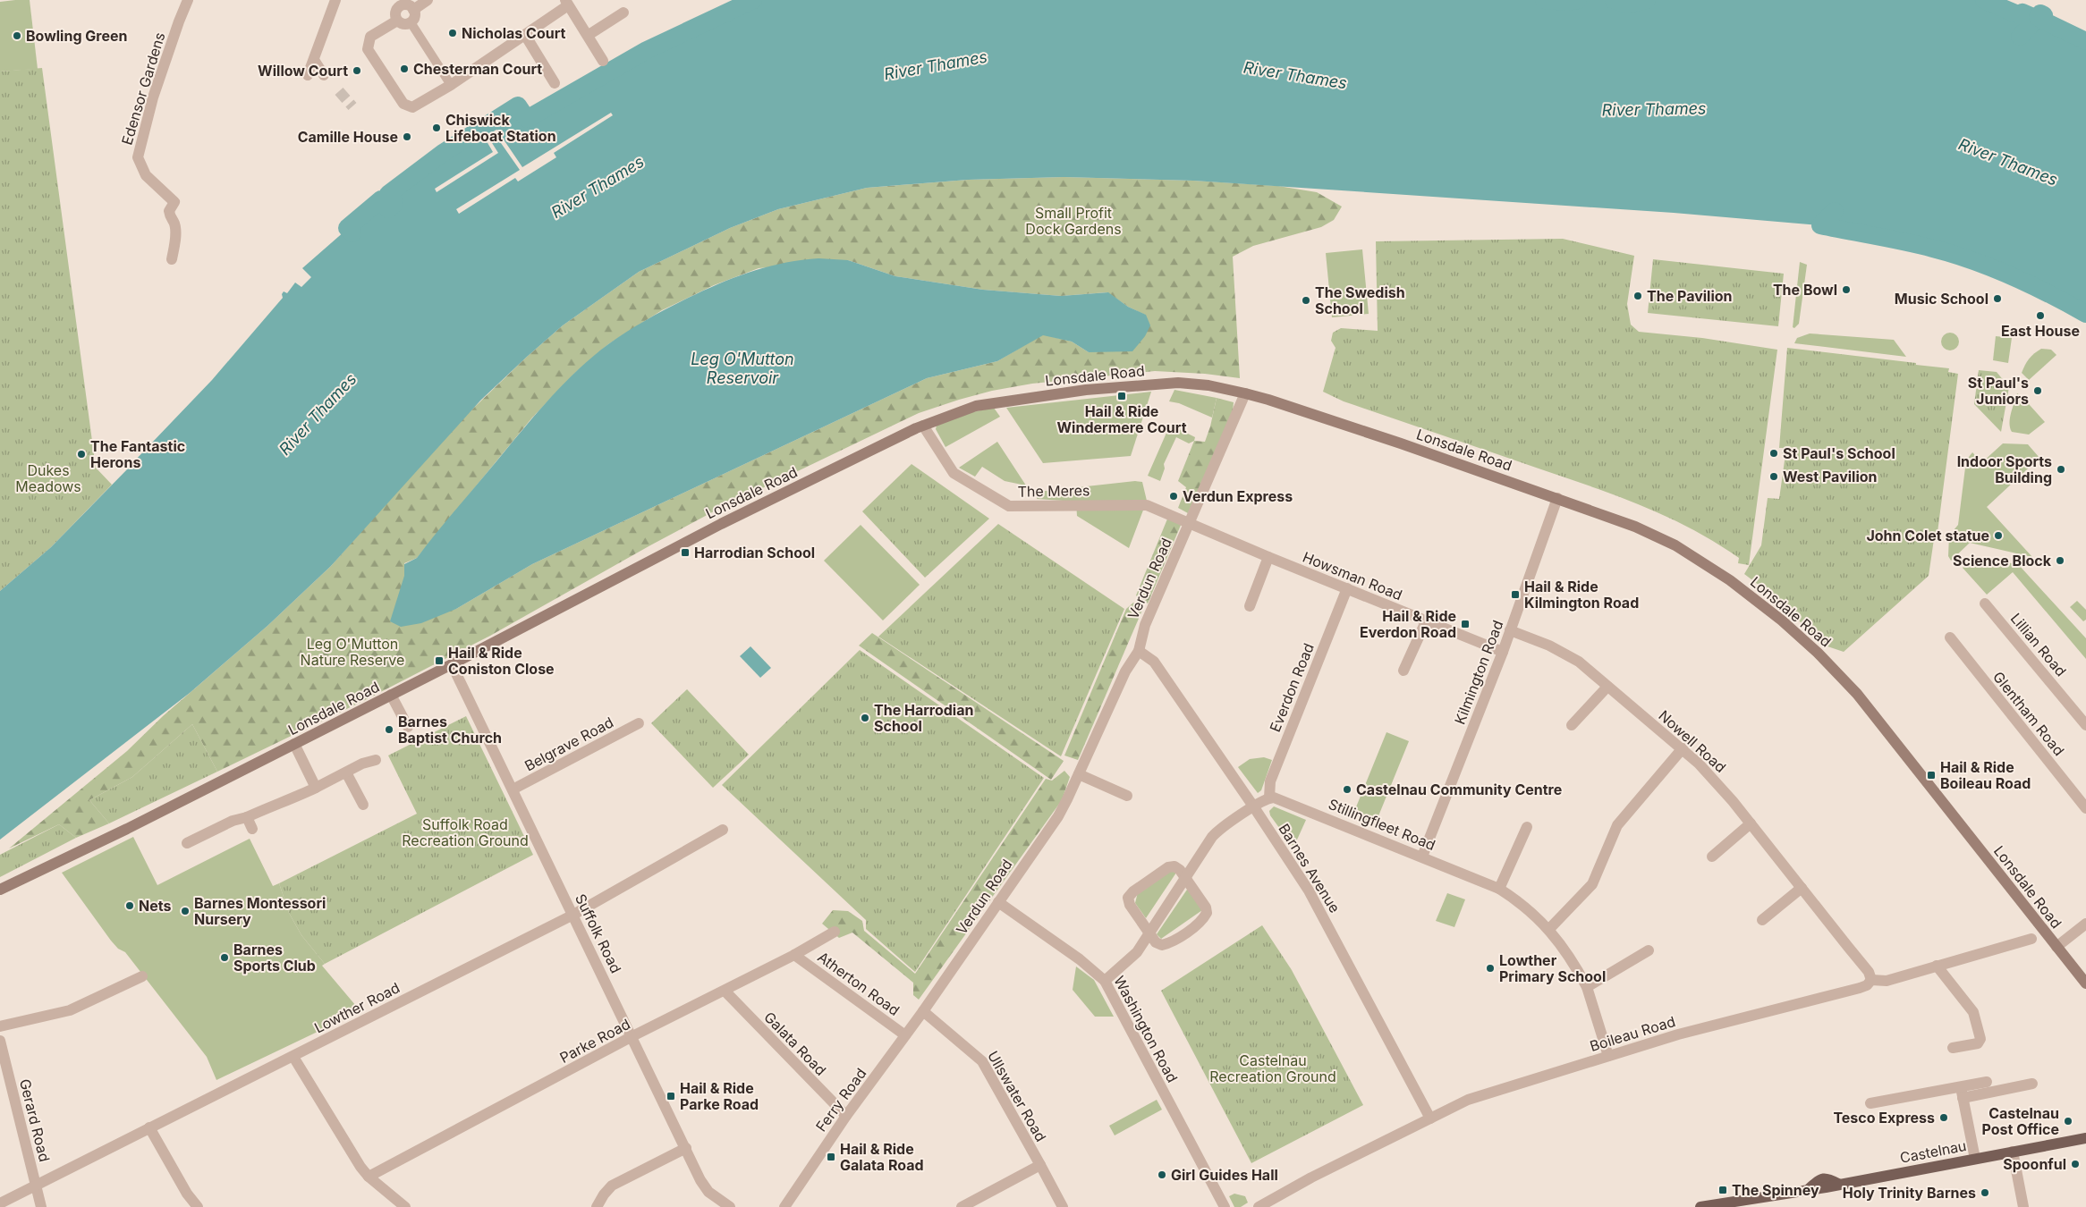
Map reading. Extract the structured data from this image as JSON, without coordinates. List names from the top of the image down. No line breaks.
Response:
{"streets":{"main road":["Lonsdale Road","Castelnau"],"street":["Edensor Gardens","The Meres","Howsman Road","Verdun Road","Lillian Road","Kilmington Road","Everdon Road","Glentham Road","Nowell Road","Belgrave Road","Stillingfleet Road","Barnes Avenue","Suffolk Road","Atherton Road","Lowther Road","Washington Road","Boileau Road","Parke Road","Galata Road","Ullswater Road","Ferry Road","Gerard Road"]},"crossings":[["Lonsdale Road","The Meres"],["Lonsdale Road","Verdun Road"],["Lonsdale Road","Kilmington Road"],["Lonsdale Road","Suffolk Road"],["The Meres","Howsman Road"],["The Meres","Verdun Road"],["Howsman Road","Verdun Road"],["Howsman Road","Kilmington Road"],["Howsman Road","Everdon Road"],["Verdun Road","Barnes Avenue"],["Verdun Road","Washington Road"],["Verdun Road","Ullswater Road"],["Verdun Road","Ferry Road"],["Kilmington Road","Nowell Road"],["Kilmington Road","Stillingfleet Road"],["Everdon Road","Stillingfleet Road"],["Nowell Road","Boileau Road"],["Belgrave Road","Suffolk Road"],["Stillingfleet Road","Boileau Road"],["Barnes Avenue","Boileau Road"],["Suffolk Road","Lowther Road"],["Suffolk Road","Parke Road"],["Atherton Road","Parke Road"],["Atherton Road","Ferry Road"],["Lowther Road","Gerard Road"],["Parke Road","Galata Road"],["Galata Road","Ferry Road"],["Ullswater Road","Ferry Road"]],"water":["River Thames","Leg O'Mutton Reservoir"],"parks":["Small Profit Dock Gardens","Dukes Meadows","Leg O'Mutton Nature Reserve","Suffolk Road Recreation Ground","Castelnau Recreation Ground"],"places":{"other":["Nicholas Court","Bowling Green","Chesterman Court","Willow Court","Chiswick Lifeboat Station","Camille House","The Bowl","The Pavilion","Music School","The Swedish School","East House","St Paul's Juniors","St Paul's School","The Fantastic Herons","Indoor Sports Building","West Pavilion","Verdun Express","John Colet statue","Science Block","The Harrodian School","Barnes Baptist Church","Castelnau Community Centre","Nets","Barnes Montessori Nursery","Barnes Sports Club","Lowther Primary School","Tesco Express","Castelnau Post Office","Spoonful","Girl Guides Hall","Holy Trinity Barnes"],"transit":["Hail & Ride Windermere Court","Harrodian School","Hail & Ride Kilmington Road","Hail & Ride Everdon Road","Hail & Ride Coniston Close","Hail & Ride Boileau Road","Hail & Ride Parke Road","Hail & Ride Galata Road","The Spinney"]}}
